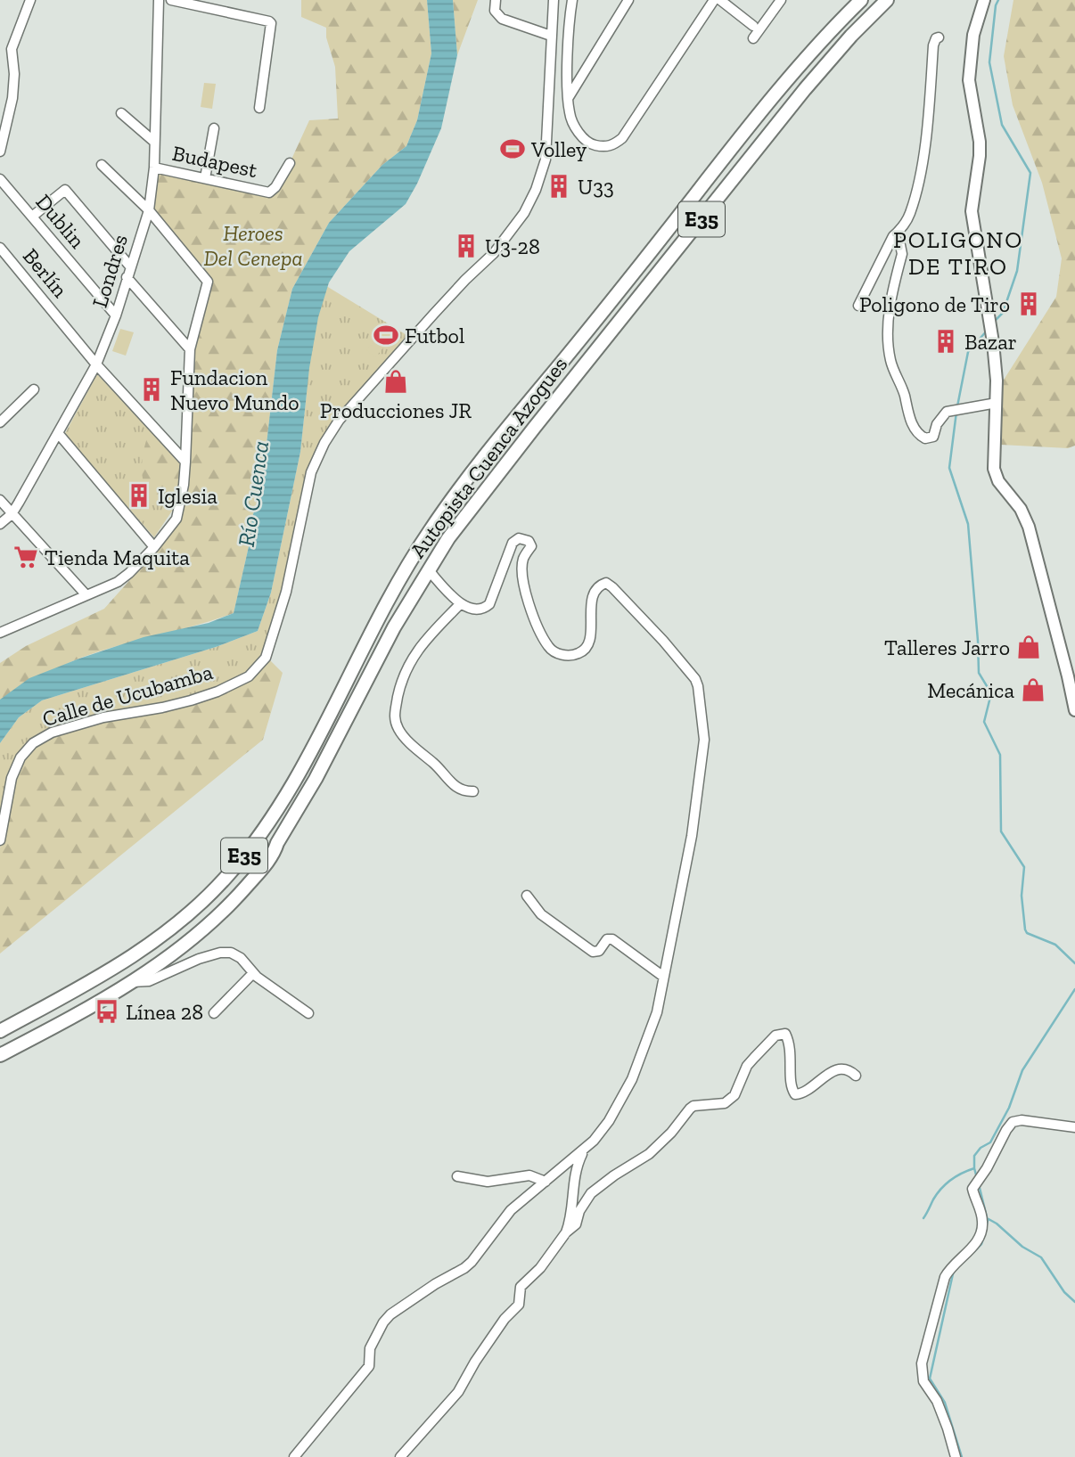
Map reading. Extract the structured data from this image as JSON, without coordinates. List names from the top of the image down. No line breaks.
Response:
{"streets":{"highway":["E35","Autopista Cuenca Azogues"],"street":["Budapest","Dublin","Londres","Berlín","Calle de Ucubamba"]},"crossings":[["Budapest","Londres"],["Dublin","Londres"],["Londres","Berlín"]],"districts":["POLIGONO DE TIRO"],"water":["Río Cuenca"],"parks":["Heroes Del Cenepa"],"places":{"sports":["Volley","Futbol"],"building":["U33","U3-28","Poligono de Tiro","Bazar","Fundacion Nuevo Mundo","Iglesia"],"shop":["Producciones JR","Talleres Jarro","Mecánica"],"supermarket":["Tienda Maquita"],"bus stop":["Línea 28"]}}
